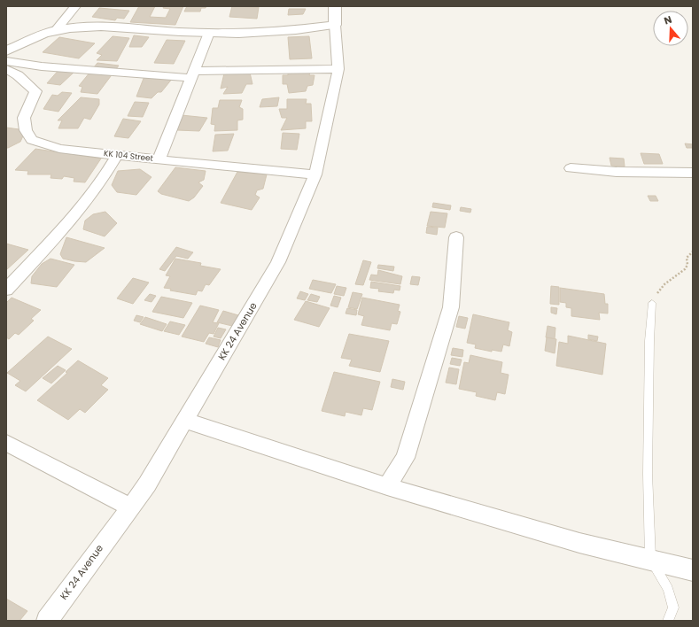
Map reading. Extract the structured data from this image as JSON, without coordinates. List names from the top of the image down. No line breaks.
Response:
{"streets":{"street":["KK 104 Street","KK 24 Avenue"]},"crossings":[["KK 104 Street","KK 24 Avenue"]],"north":"top"}
